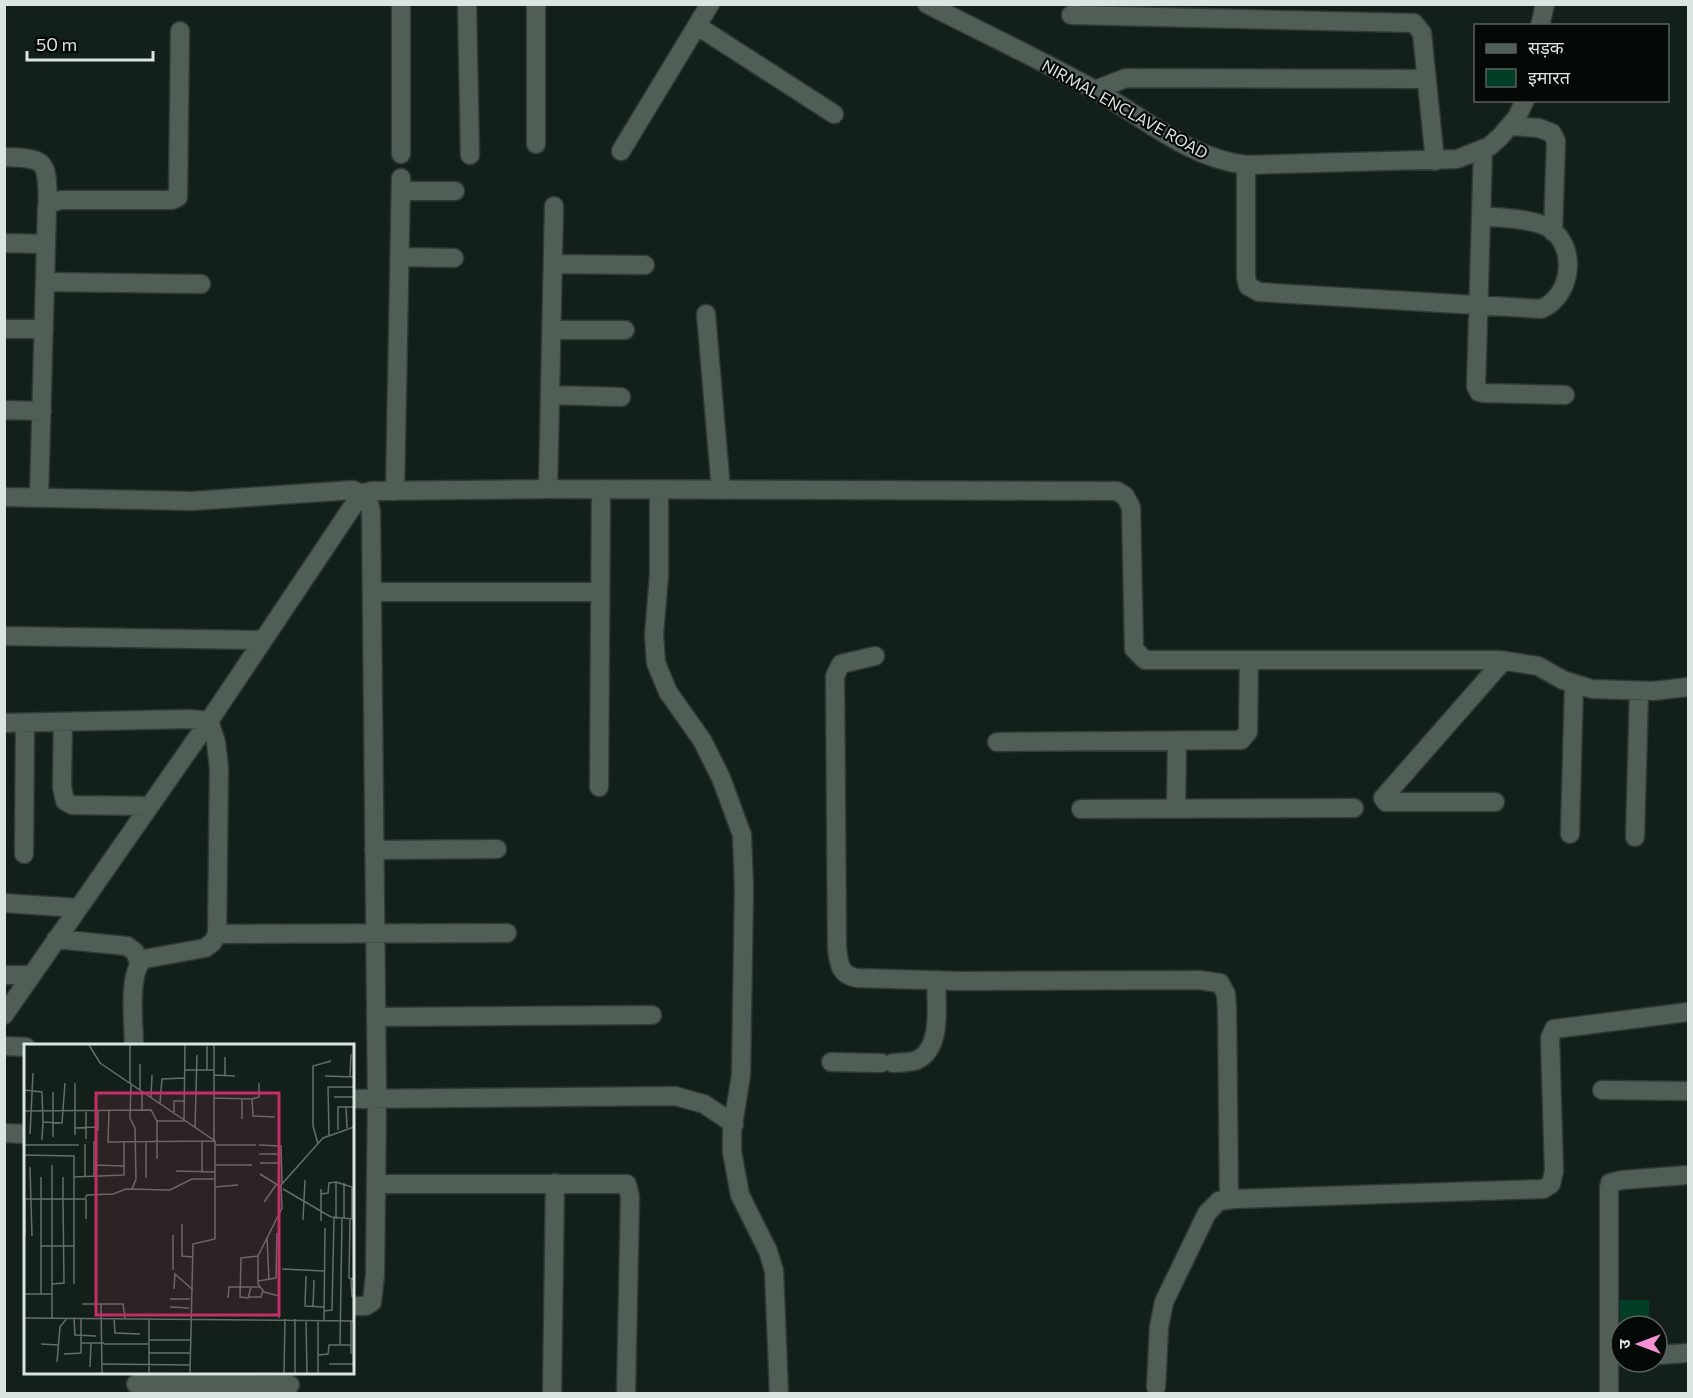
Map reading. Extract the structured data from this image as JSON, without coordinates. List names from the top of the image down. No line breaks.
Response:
{"streets":{"street":["NIRMAL ENCLAVE ROAD"]},"legend":["सड़क","इमारत"],"scale_bar":"50 m","north":"left"}
